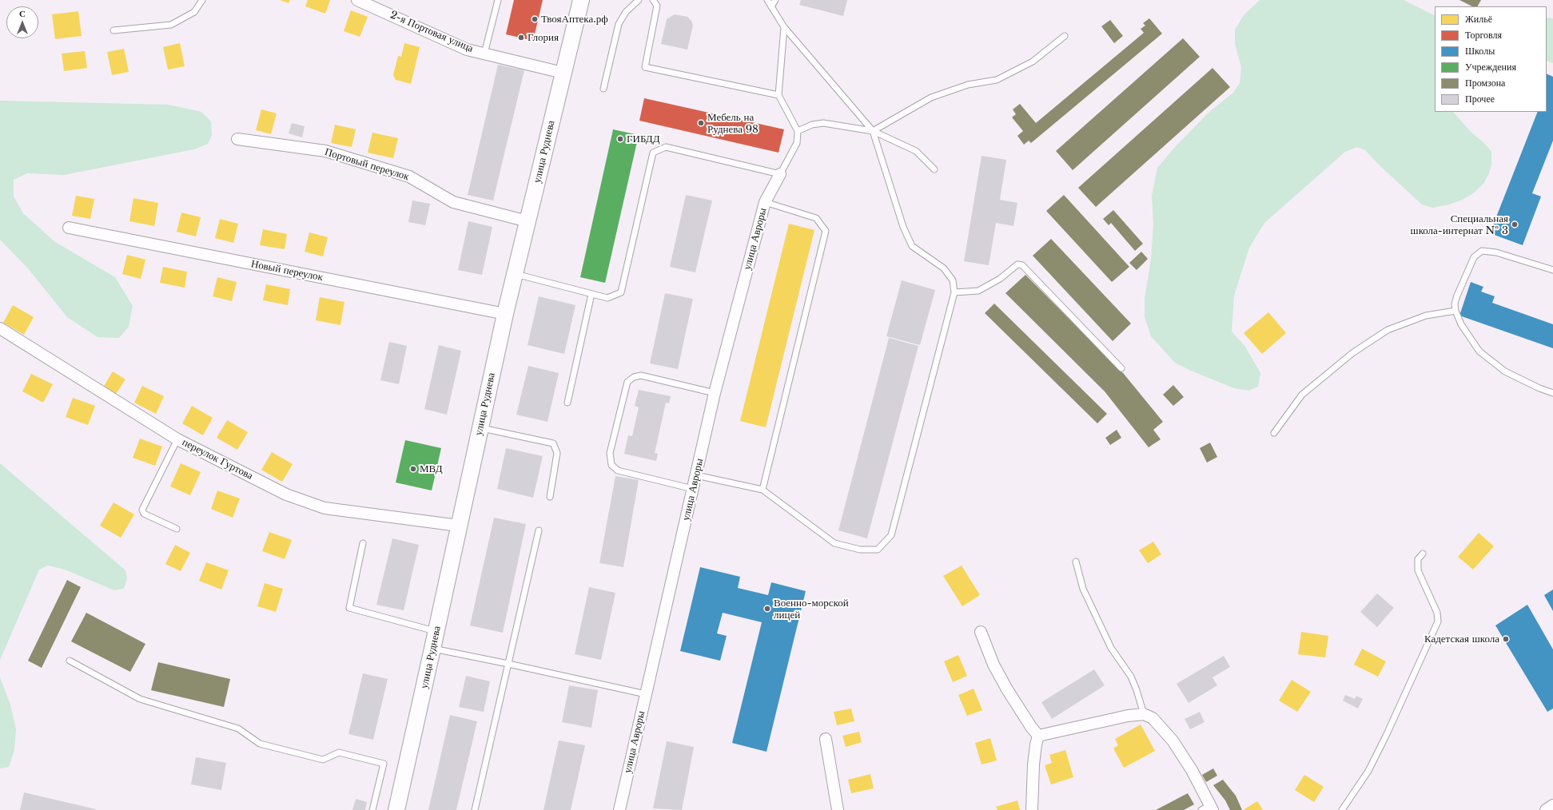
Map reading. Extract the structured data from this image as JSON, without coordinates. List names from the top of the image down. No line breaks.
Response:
{"streets":{"main road":["улица Руднева"],"street":["2-я Портовая улица","Портовый переулок","улица Авроры","Новый переулок","переулок Гуртова"]},"crossings":[["2-я Портовая улица","улица Руднева"],["улица Руднева","Портовый переулок"],["улица Руднева","Новый переулок"],["улица Руднева","переулок Гуртова"]],"places":["ТвояАптека.рф","Глория","Мебель на Руднева 98","ГИБДД","Специальная школа-интернат № 3","МВД","Военно-морской лицей","Кадетская школа"],"legend":["Жильё","Торговля","Школы","Учреждения","Промзона","Прочее"],"north":"top"}
